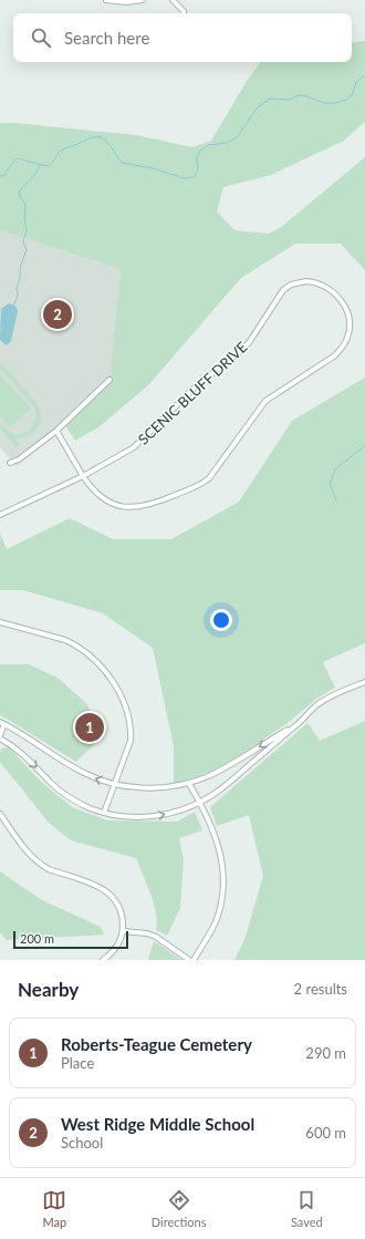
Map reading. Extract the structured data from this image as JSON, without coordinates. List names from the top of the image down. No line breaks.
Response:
{"streets":{"street":["SCENIC BLUFF DRIVE"]},"scale_bar":"200 m","page":{"search":"Search here","pins":["2","1"],"scale":"200 m","heading":["Nearby","2 results"],"list":[{"mark":"1","name":"Roberts-Teague Cemetery","note":"Place","value":"290 m"},{"mark":"2","name":"West Ridge Middle School","note":"School","value":"600 m"}],"nav":["Map","Directions","Saved"]}}
